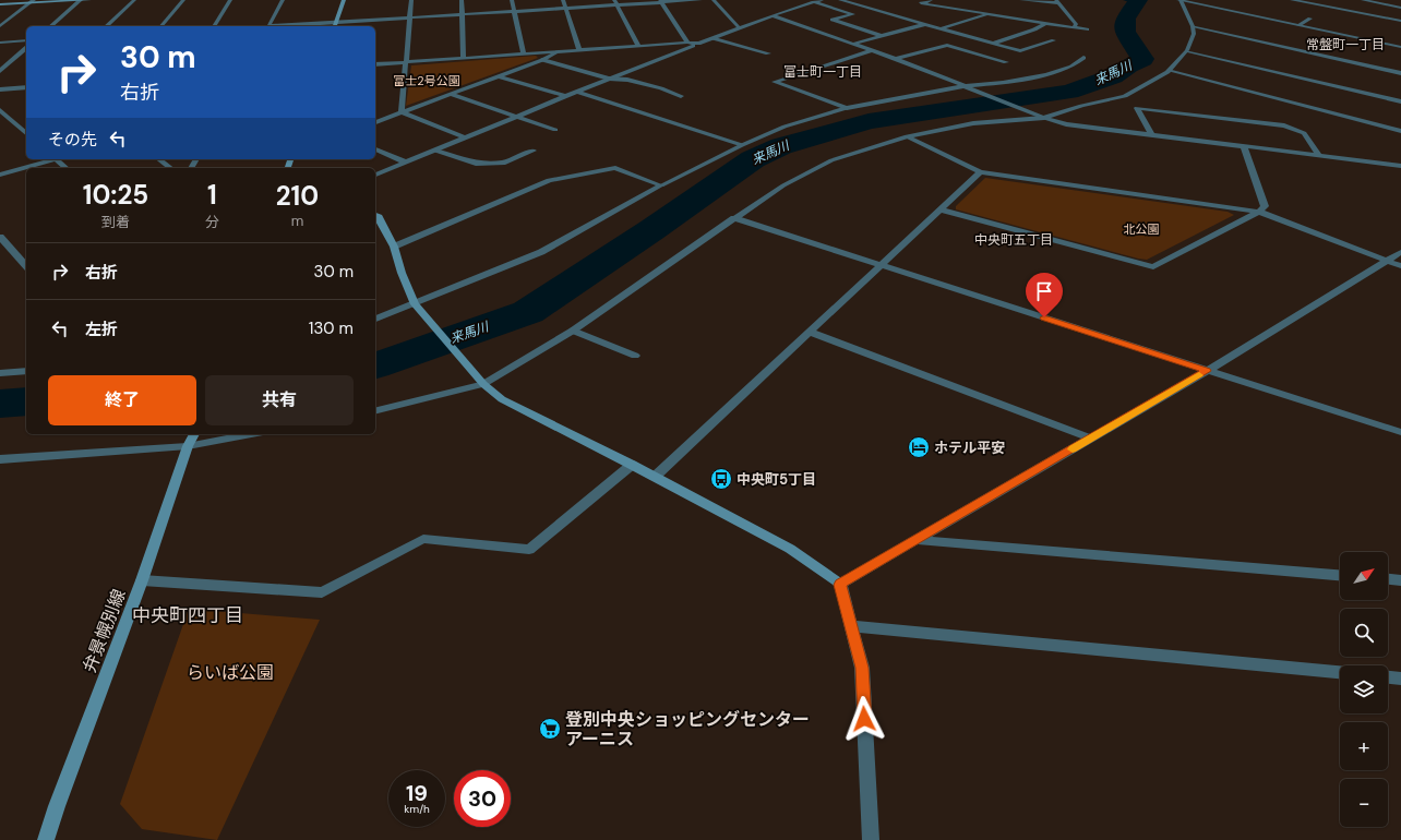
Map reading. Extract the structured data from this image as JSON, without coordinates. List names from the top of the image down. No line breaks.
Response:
{"streets":{"street":["弁景幌別線"]},"districts":["常盤町一丁目","富士町一丁目","中央町五丁目","中央町四丁目"],"water":["来馬川"],"parks":["富士2号公園","北公園","らいば公園"],"places":{"hotel":["ホテル平安"],"bus stop":["中央町5丁目"],"supermarket":["登別中央ショッピングセンター アーニス"]},"north":"top right","page":{"turn":["30 m","右折"],"then":"その先","eta":["10:25","到着","1","分","210","m"],"list":[{"name":"右折","value":"30 m"},{"name":"左折","value":"130 m"}],"buttons":["終了","共有"],"map_buttons":["+","−"],"speed":"19 km/h","limit":"30"}}
